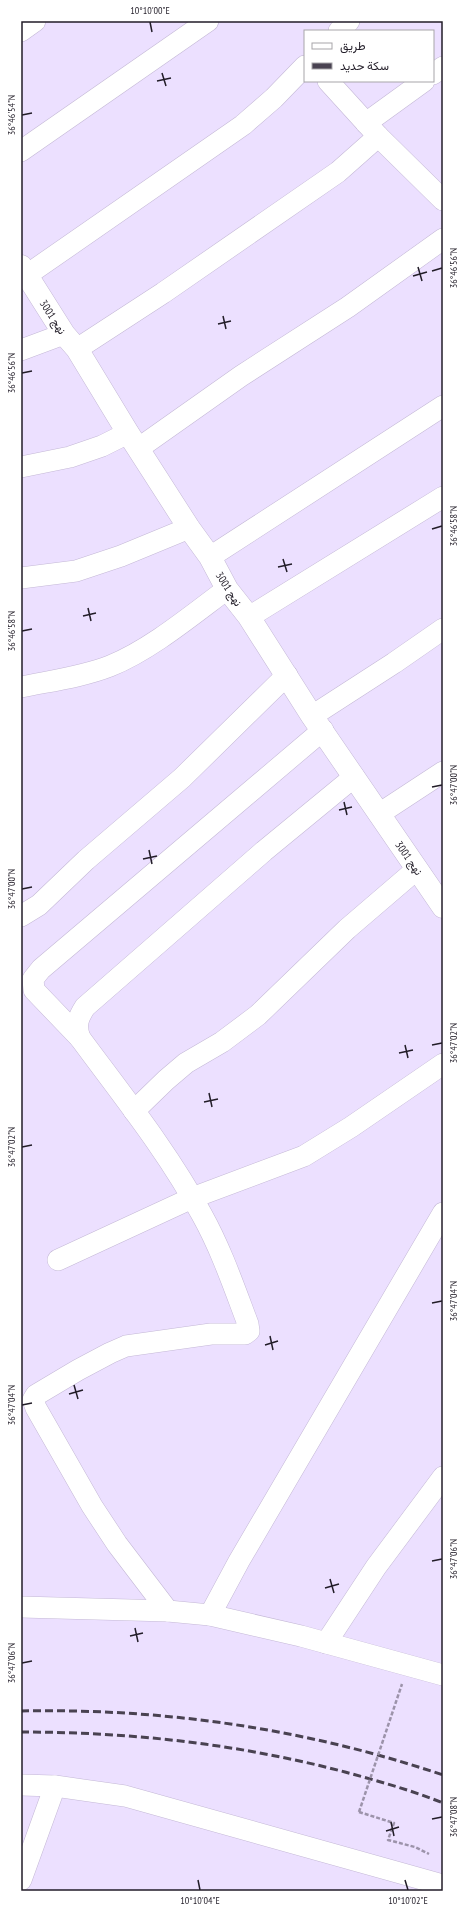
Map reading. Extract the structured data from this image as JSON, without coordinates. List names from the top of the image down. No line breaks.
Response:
{"streets":{"street":["نهج 3001"]},"legend":["طريق","سكة حديد"],"coordinates":["10°10'00\"E","36°46'54\"N","36°46'56\"N","36°46'58\"N","36°47'00\"N","36°47'02\"N","36°47'04\"N","36°47'06\"N","36°47'08\"N","10°10'04\"E","10°10'02\"E"]}
